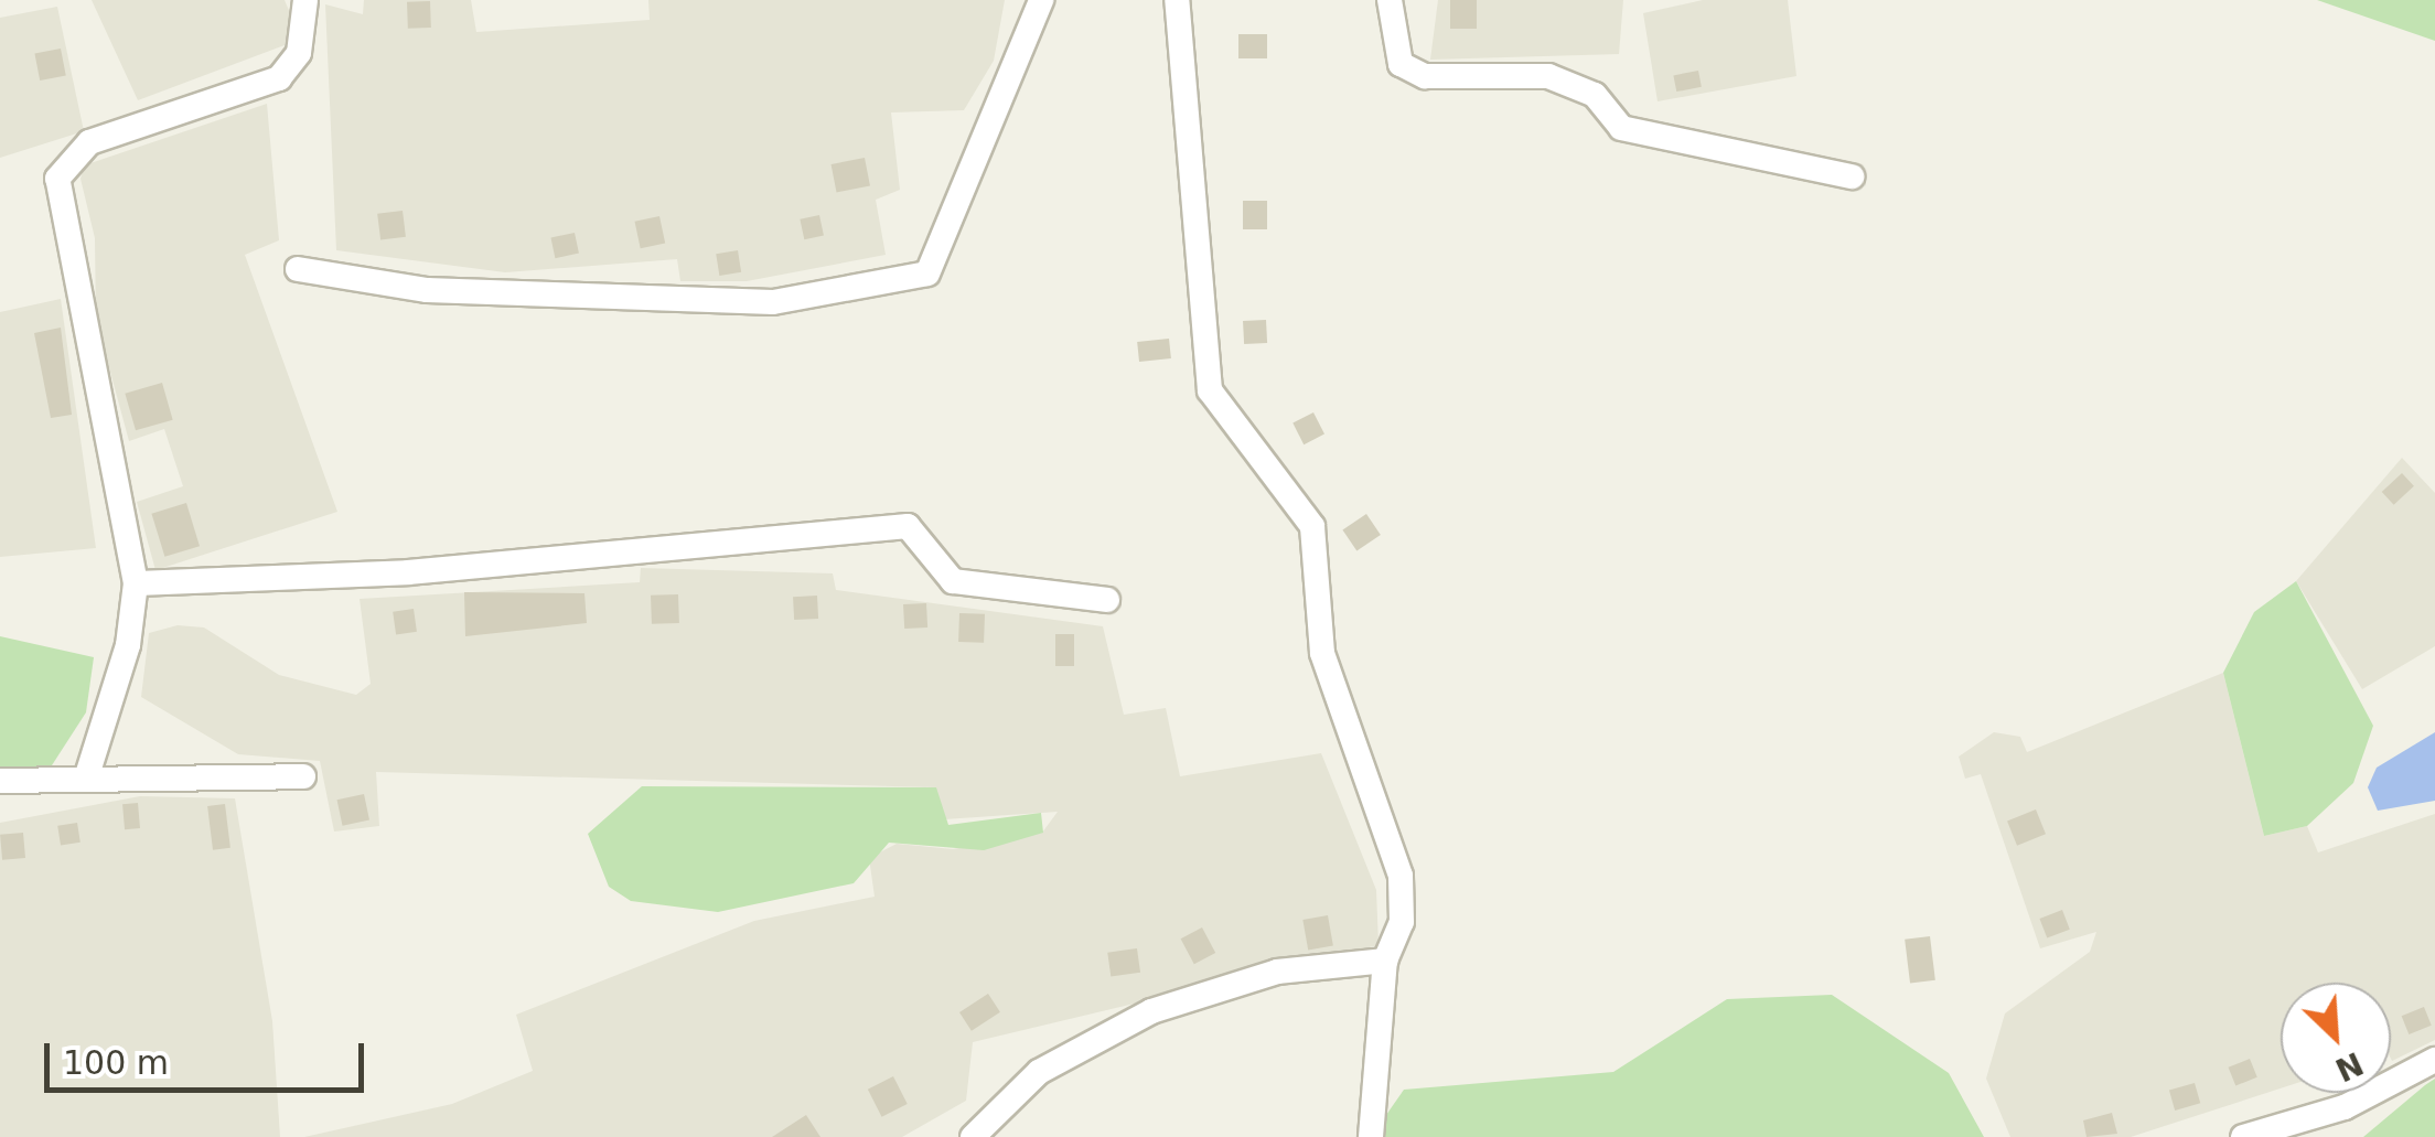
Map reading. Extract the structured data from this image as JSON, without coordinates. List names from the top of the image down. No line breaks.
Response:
{"scale_bar":"100 m","north":"bottom right"}
